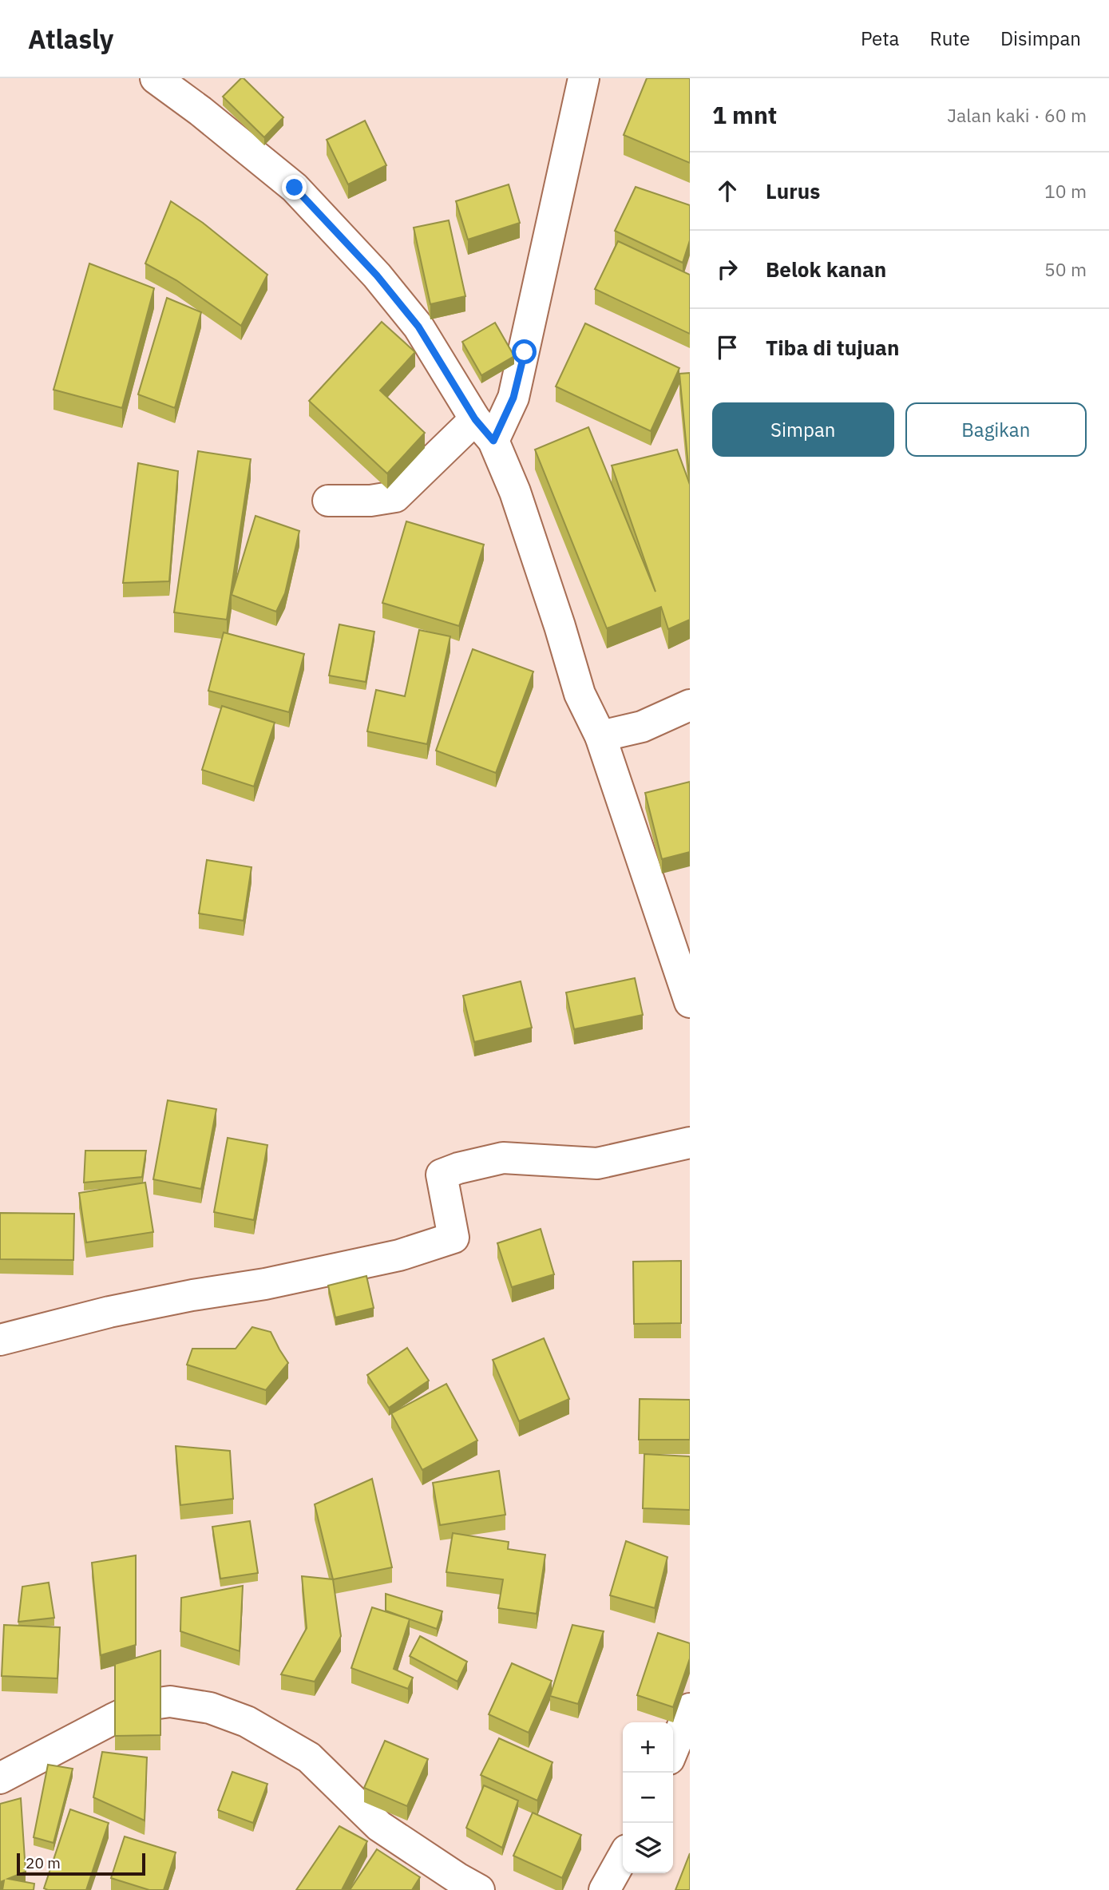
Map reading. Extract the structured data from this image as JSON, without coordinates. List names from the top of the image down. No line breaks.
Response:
{"scale_bar":"20 m","page":{"header":"Atlasly","nav":["Peta","Rute","Disimpan"],"heading":["1 mnt","Jalan kaki · 60 m"],"list":[["Lurus","10 m"],["Belok kanan","50 m"],"Tiba di tujuan"],"buttons":["Simpan","Bagikan"],"map_buttons":["+","−"],"scale":"20 m"}}
